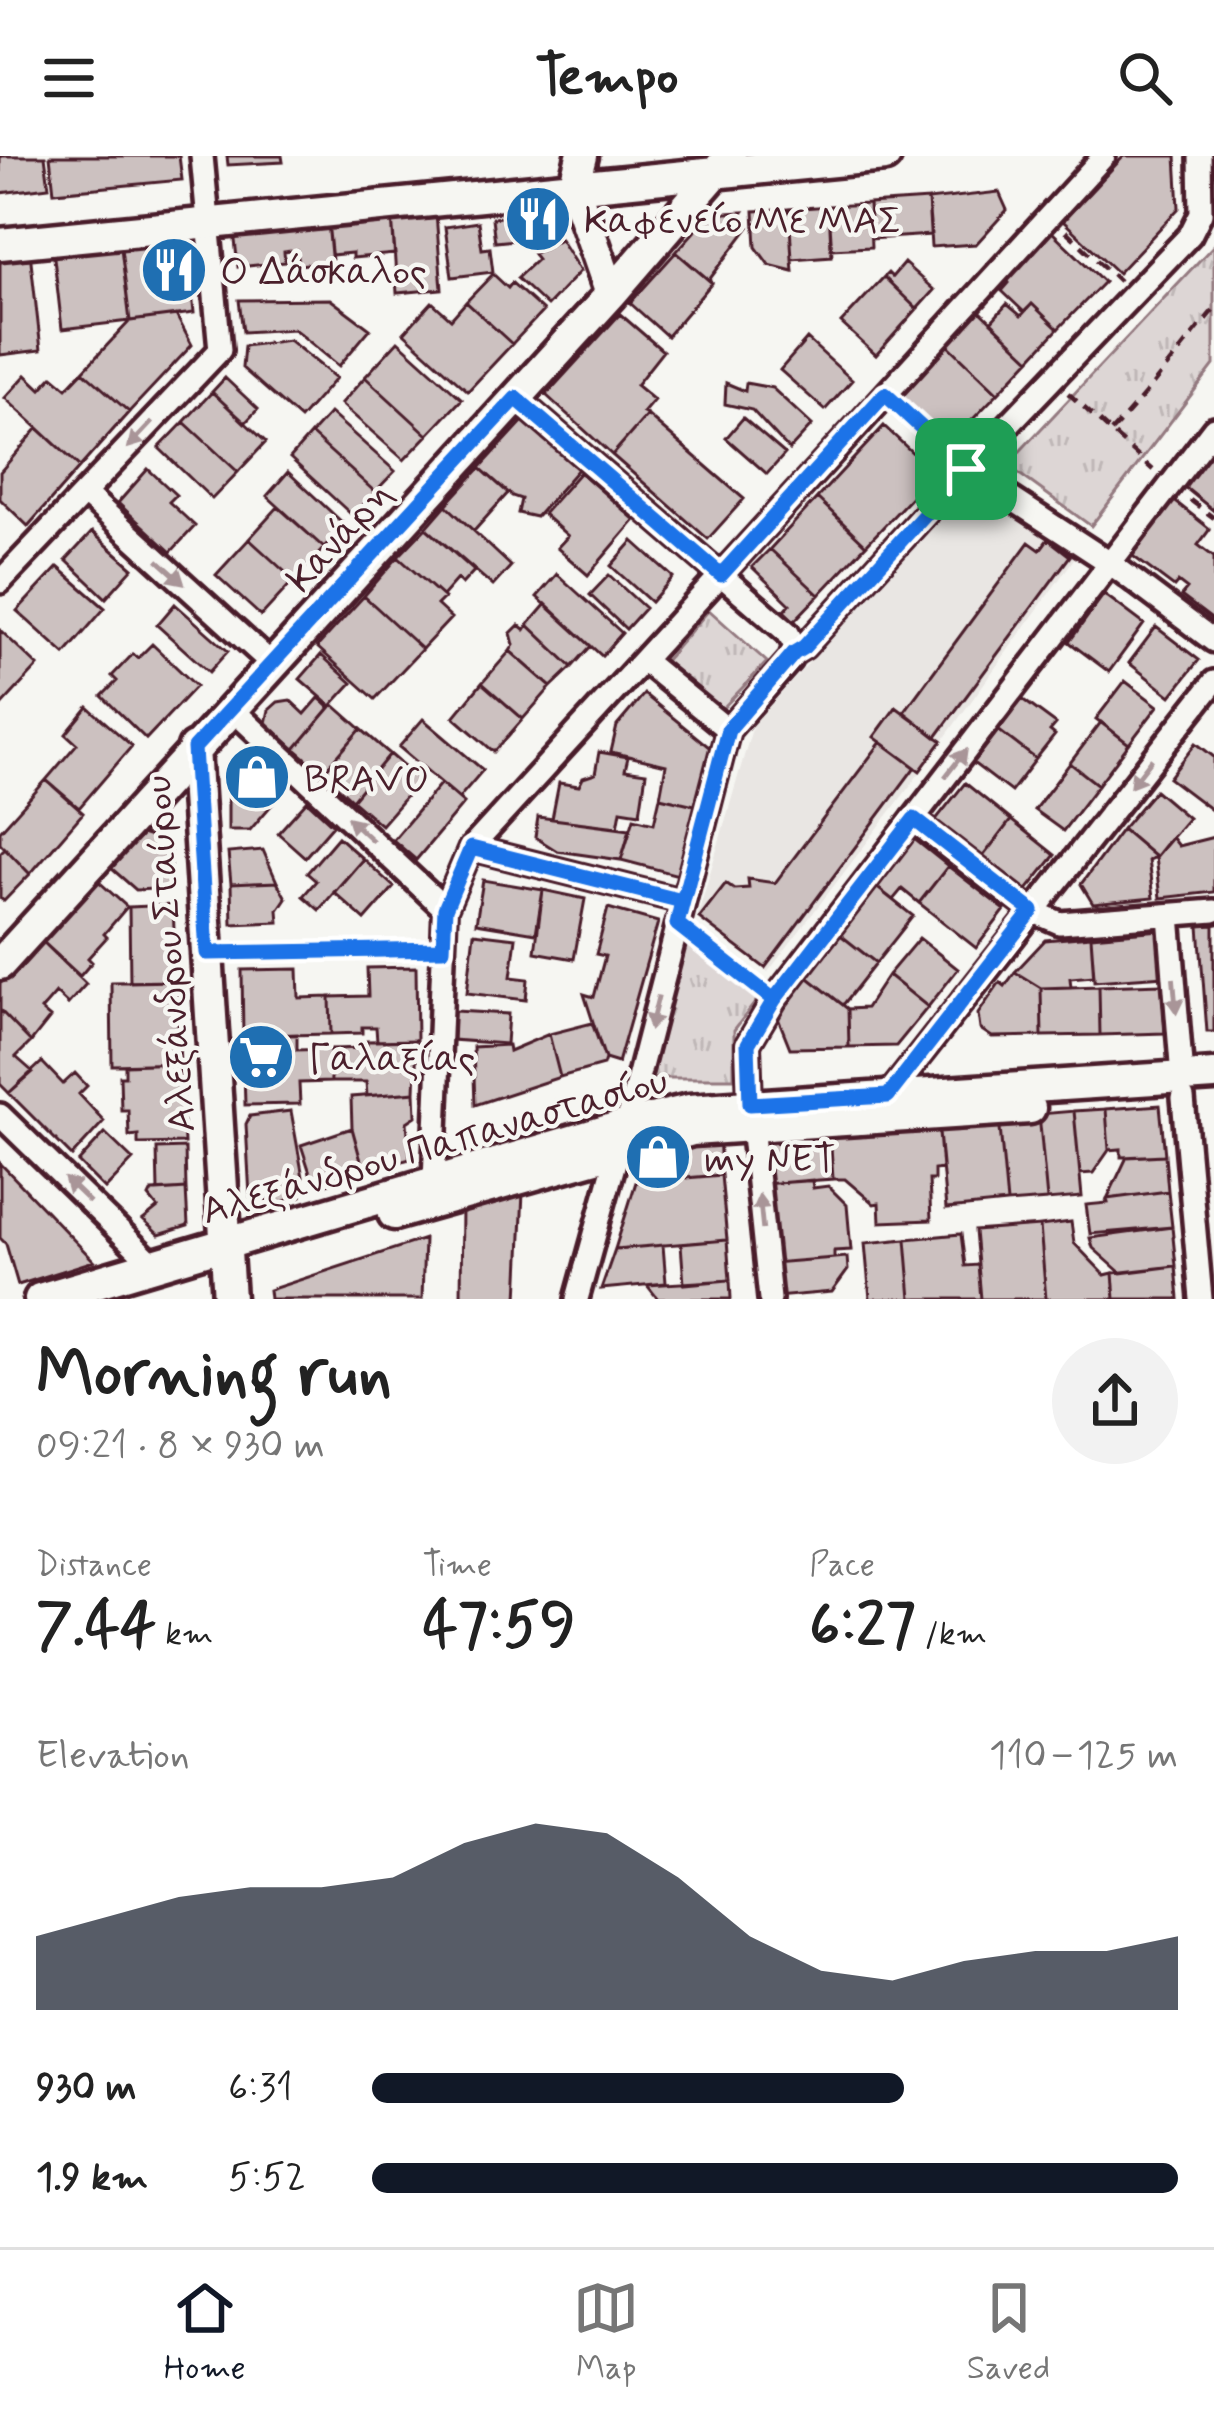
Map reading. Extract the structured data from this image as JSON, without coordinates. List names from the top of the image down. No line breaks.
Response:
{"streets":{"main road":["Κανάρη","Αλεξάνδρου Σταύρου","Αλεξάνδρου Παπαναστασίου"]},"crossings":[["Κανάρη","Αλεξάνδρου Σταύρου"],["Αλεξάνδρου Σταύρου","Αλεξάνδρου Παπαναστασίου"]],"places":{"restaurant":["Καφενείο Με ΜΑΣ","Ο Δάσκαλος"],"shop":["BRAVO","my NET"],"supermarket":["Γαλαξίας"]},"page":{"header":"Tempo","heading":["Morning run","09:21 · 8 × 930 m"],"stats":[["Distance","7.44 km"],["Time","47:59"],["Pace","6:27 /km"]],"chart":["Elevation","110–125 m"],"list":[{"name":"930 m","note":"6:31"},{"name":"1.9 km","note":"5:52"}],"tabs":["Home","Map","Saved"]}}
